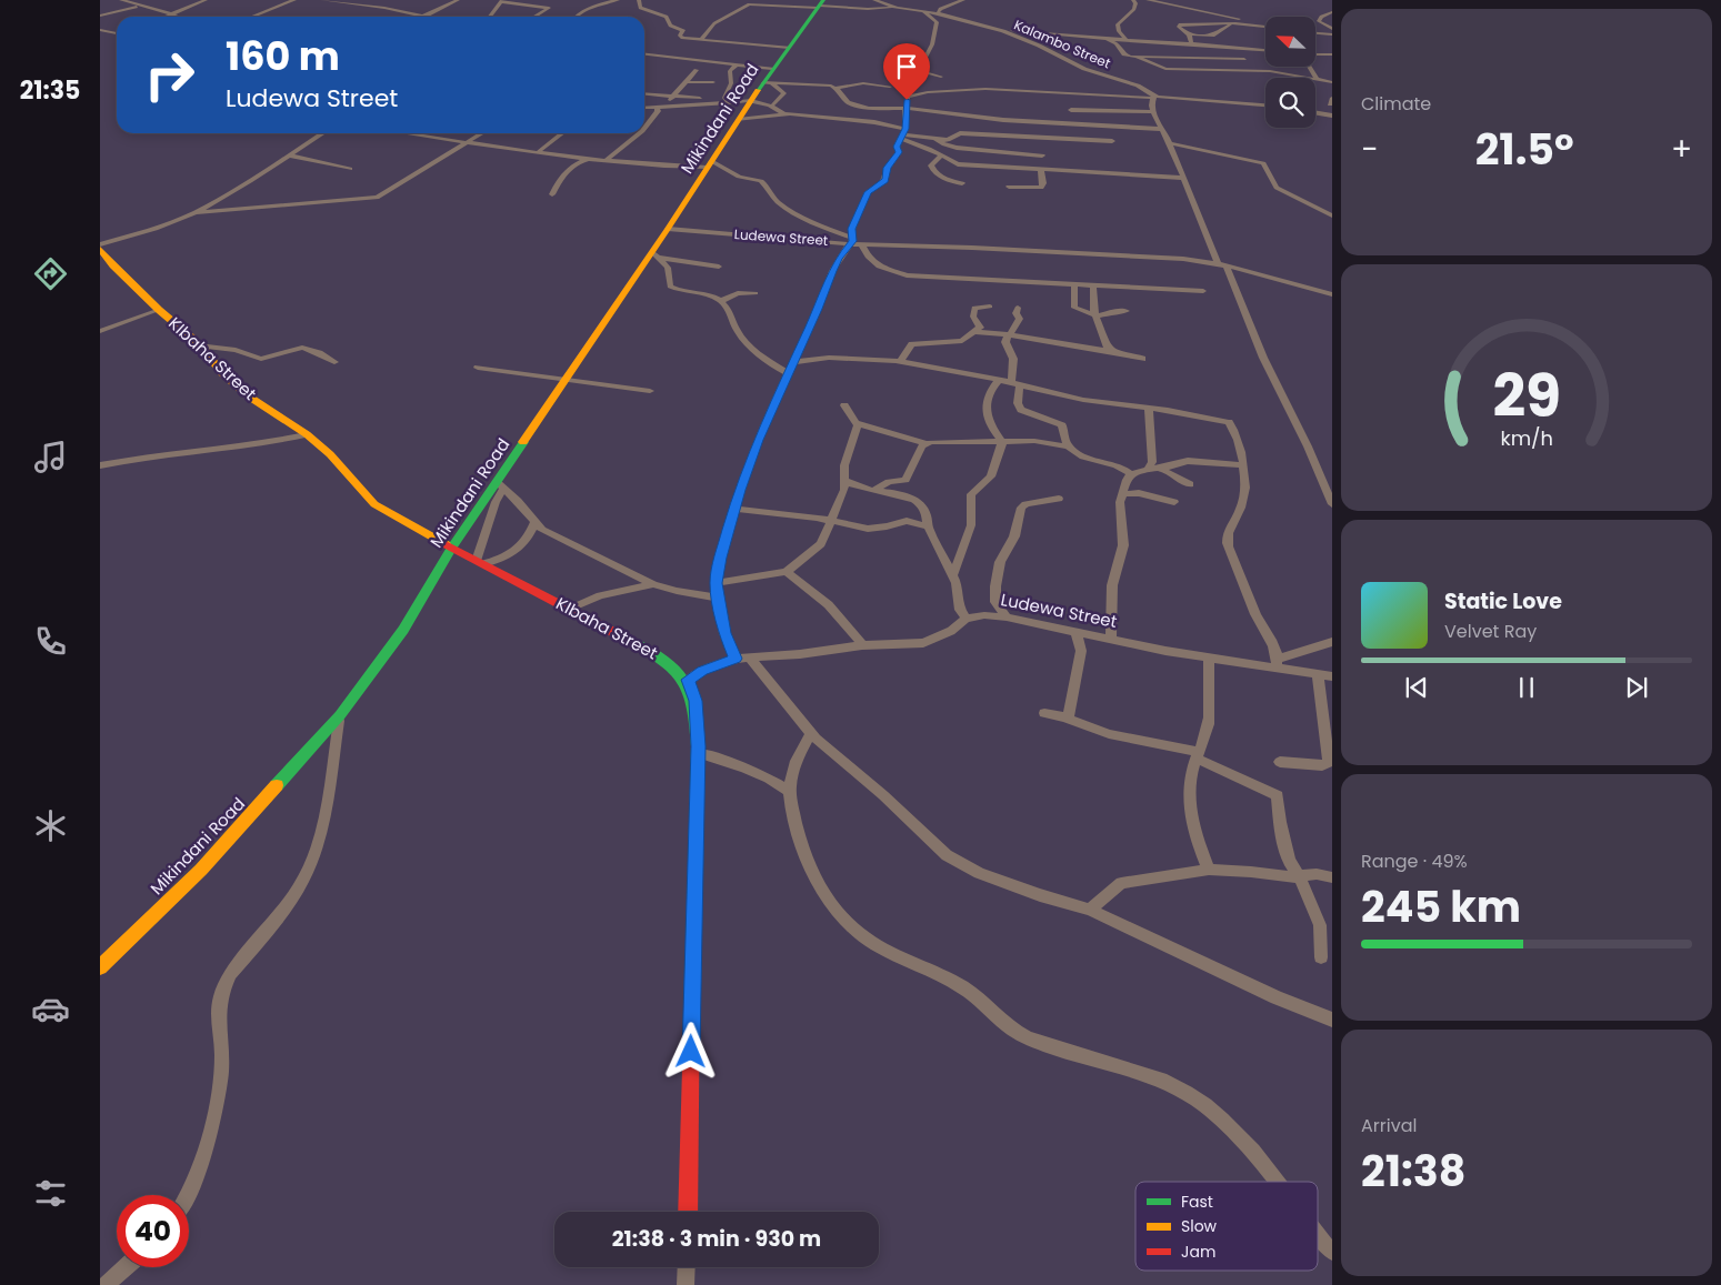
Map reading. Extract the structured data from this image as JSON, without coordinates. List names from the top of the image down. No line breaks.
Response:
{"streets":{"main road":["Mikindani Road","KIbaha Street"],"street":["Kalambo Street","Ludewa Street"]},"crossings":[["Mikindani Road","Ludewa Street"],["Mikindani Road","KIbaha Street"],["Ludewa Street","KIbaha Street"]],"legend":["Fast","Slow","Jam"],"north":"top left","page":{"tabs":"21:35","tile":["Climate",["Range · 49%","245 km"],["Arrival","21:38"]],"turn":["160 m","Ludewa Street"],"heat":["−","21.5°","+"],"song":["Static Love","Velvet Ray"],"limit":"40","trip":"21:38 · 3 min · 930 m","gauge":["29","km/h"]}}
